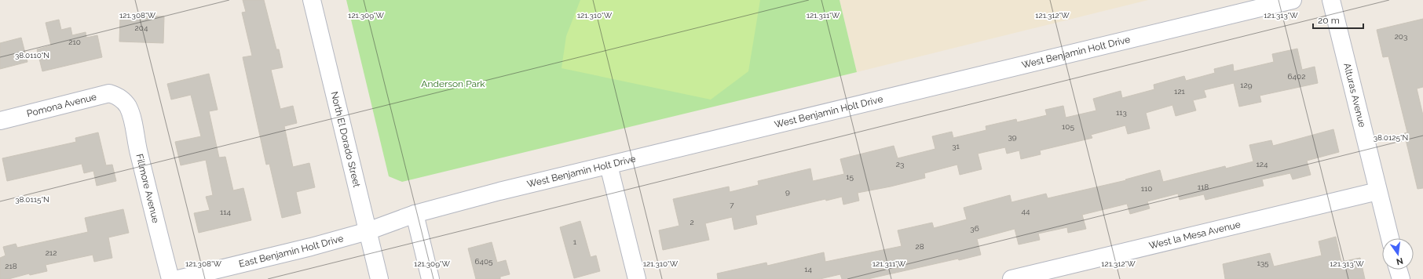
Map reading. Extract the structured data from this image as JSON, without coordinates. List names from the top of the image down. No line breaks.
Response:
{"streets":{"street":["West Benjamin Holt Drive","Alturas Avenue","Pomona Avenue","North El Dorado Street","Fillmore Avenue","West la Mesa Avenue","East Benjamin Holt Drive"]},"crossings":[["West Benjamin Holt Drive","North El Dorado Street"],["West Benjamin Holt Drive","East Benjamin Holt Drive"],["Alturas Avenue","West la Mesa Avenue"],["Pomona Avenue","Fillmore Avenue"],["North El Dorado Street","East Benjamin Holt Drive"]],"parks":["Anderson Park"],"house_numbers":["204","203","210","6402","129","121","113","105","39","31","23","124","15","118","110","9","7","44","114","2","36","1","28","212","6405","135","218","14"],"scale_bar":"20 m","north":"bottom","coordinates":["121.308°W","121.309°W","121.310°W","121.311°W","121.313°W","121.312°W","38.0110°N","38.0125°N","38.0115°N"]}
